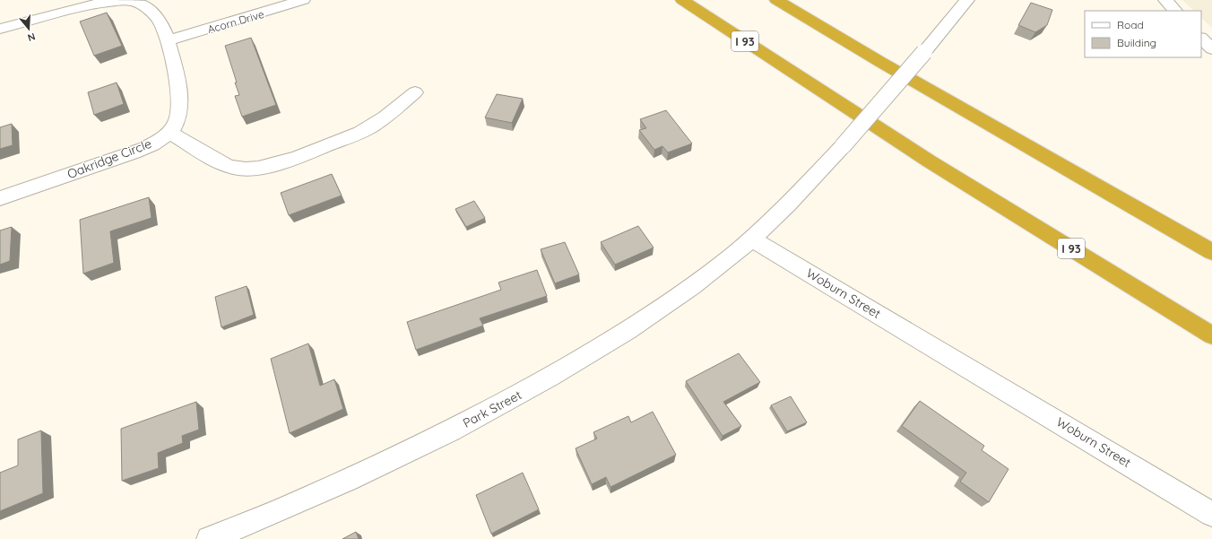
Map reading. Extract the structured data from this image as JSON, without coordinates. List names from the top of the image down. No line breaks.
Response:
{"streets":{"highway":["I 93"],"street":["Acorn Drive","Oakridge Circle","Woburn Street","Park Street"]},"crossings":[["Woburn Street","Park Street"]],"legend":["Road","Building"],"north":"bottom"}
